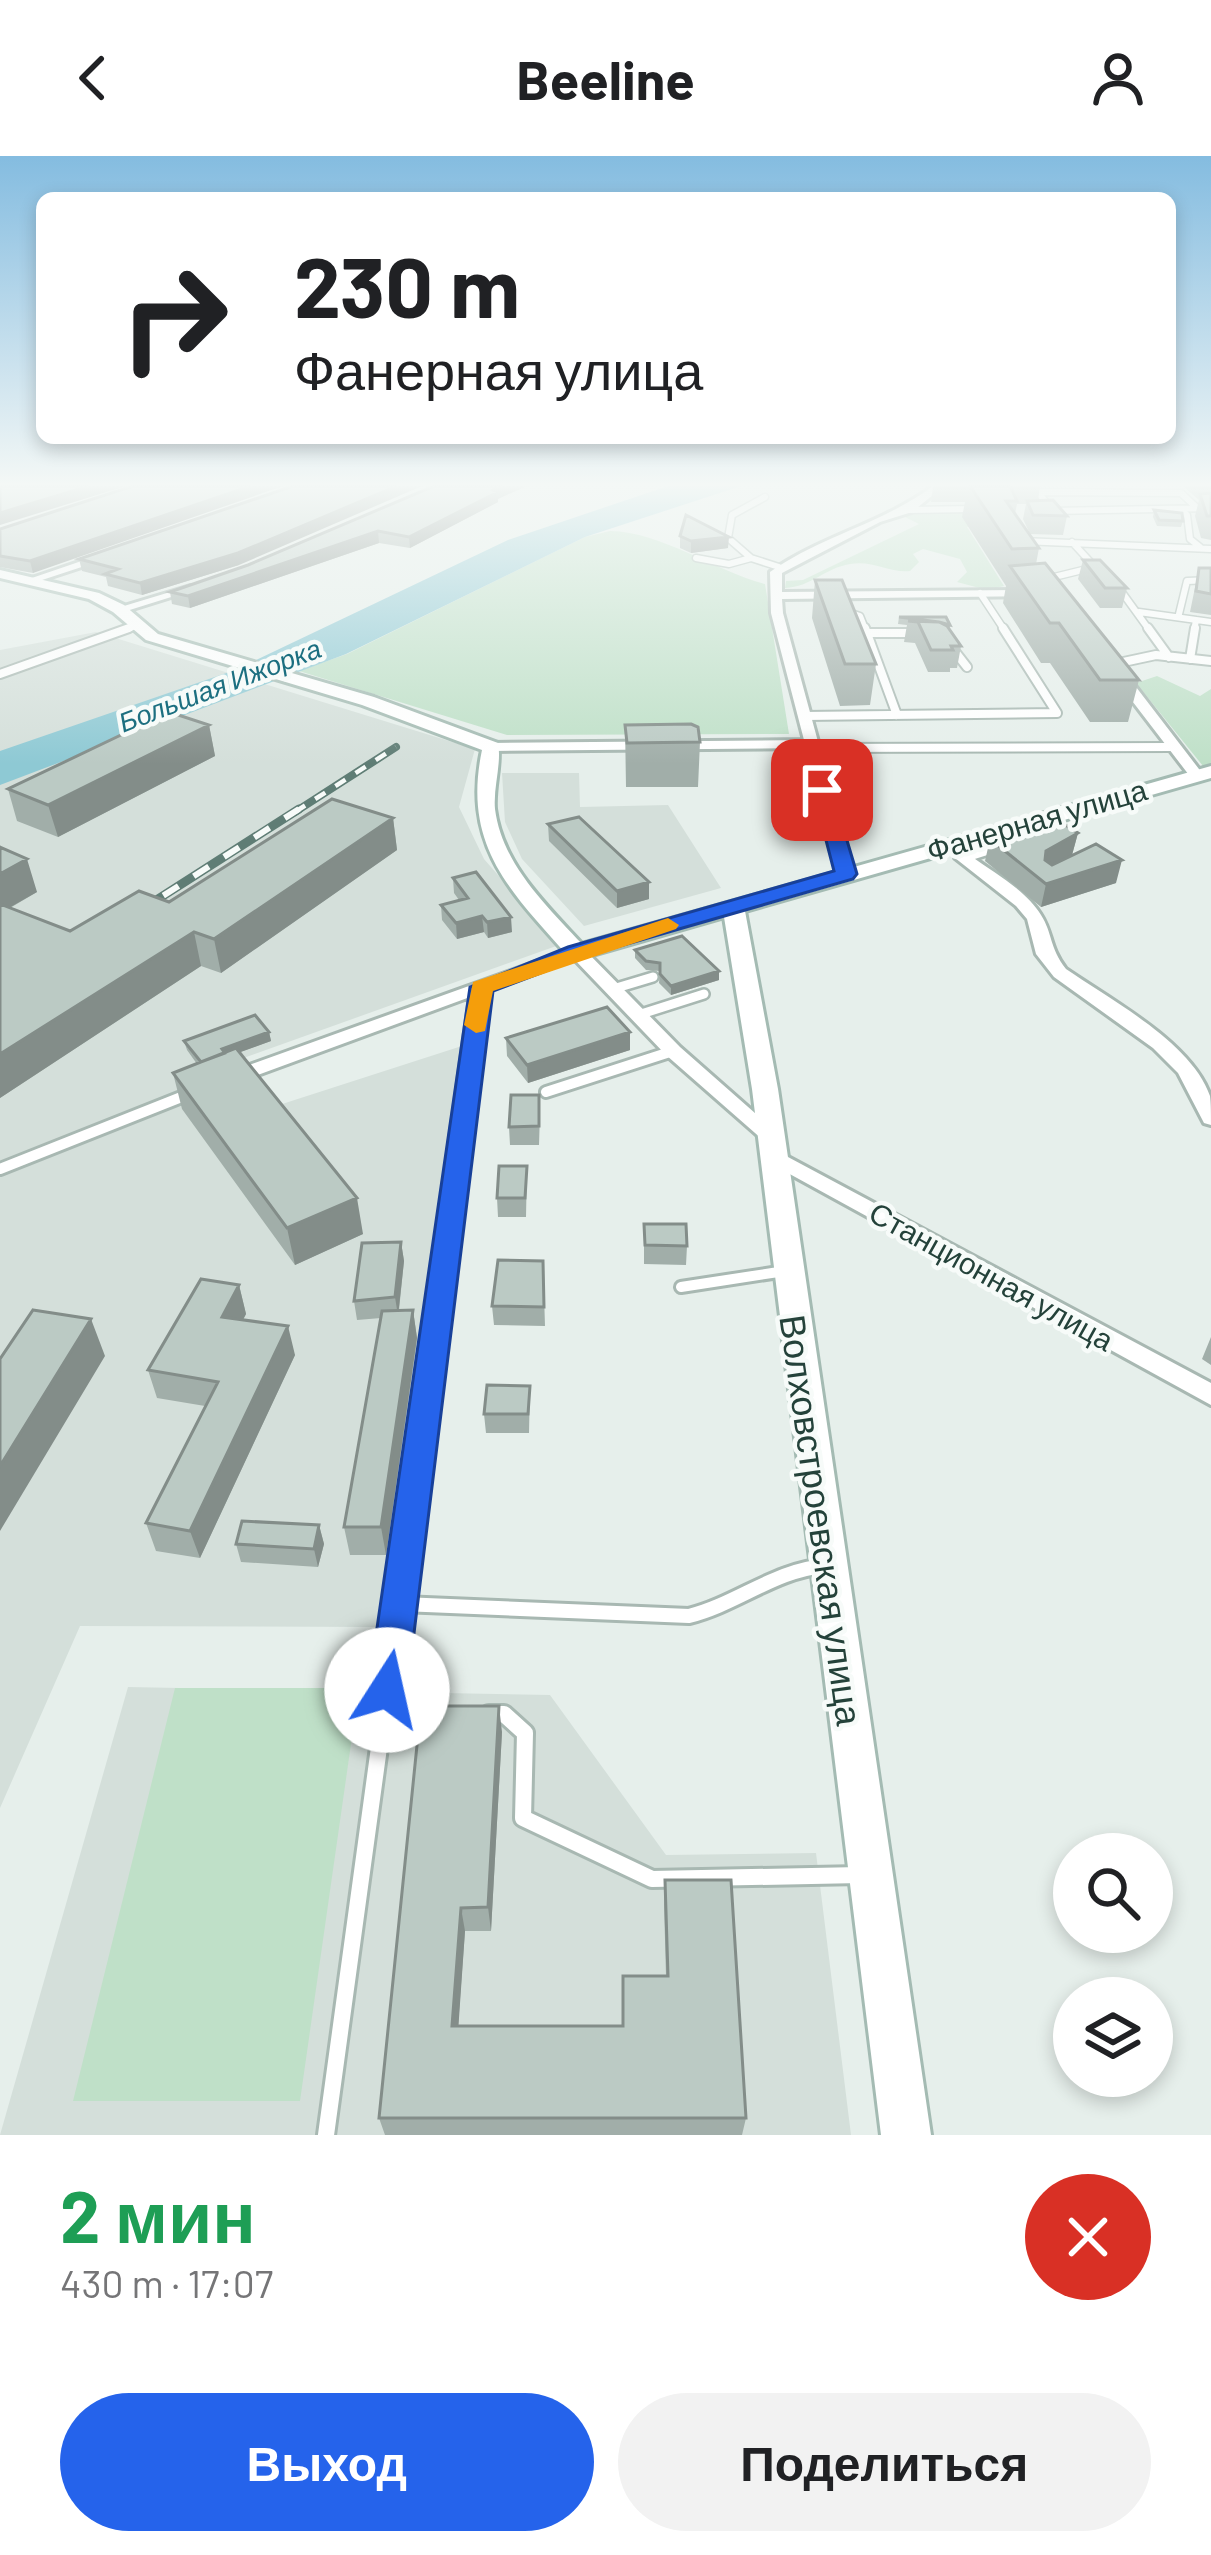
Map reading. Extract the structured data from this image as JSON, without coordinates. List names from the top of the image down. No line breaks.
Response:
{"streets":{"street":["Фанерная улица","Станционная улица","Волховстроевская улица"]},"crossings":[["Фанерная улица","Станционная улица"],["Фанерная улица","Волховстроевская улица"],["Станционная улица","Волховстроевская улица"]],"water":["Большая Ижорка"],"page":{"header":"Beeline","turn":["230 m","Фанерная улица"],"heading":["2 мин","430 m · 17:07"],"buttons":["Выход","Поделиться"]}}
